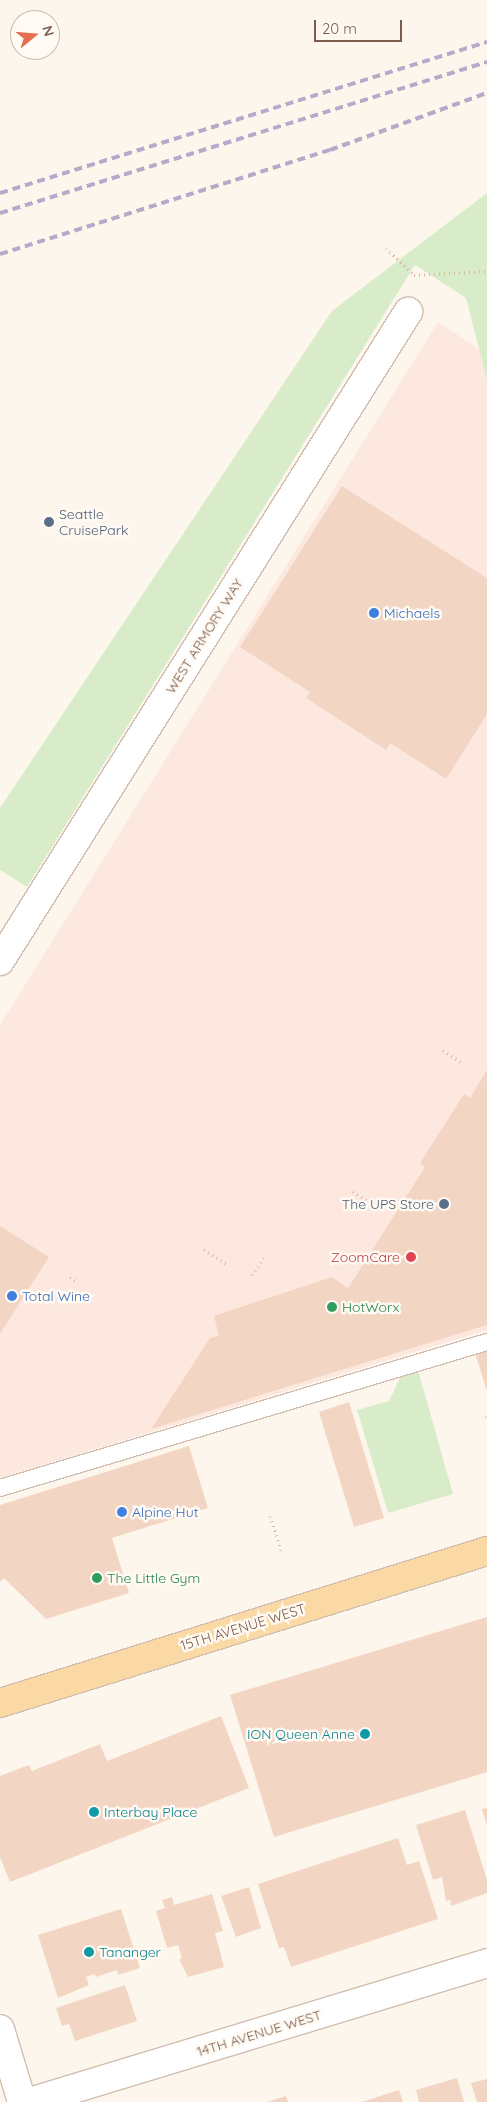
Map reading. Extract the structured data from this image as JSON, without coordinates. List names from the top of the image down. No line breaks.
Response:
{"streets":{"main road":["15TH AVENUE WEST"],"street":["WEST ARMORY WAY","14TH AVENUE WEST"]},"places":["Seattle CruisePark","Michaels","The UPS Store","ZoomCare","Total Wine","HotWorx","Alpine Hut","The Little Gym","ION Queen Anne","Interbay Place","Tananger"],"scale_bar":"20 m","north":"right"}
